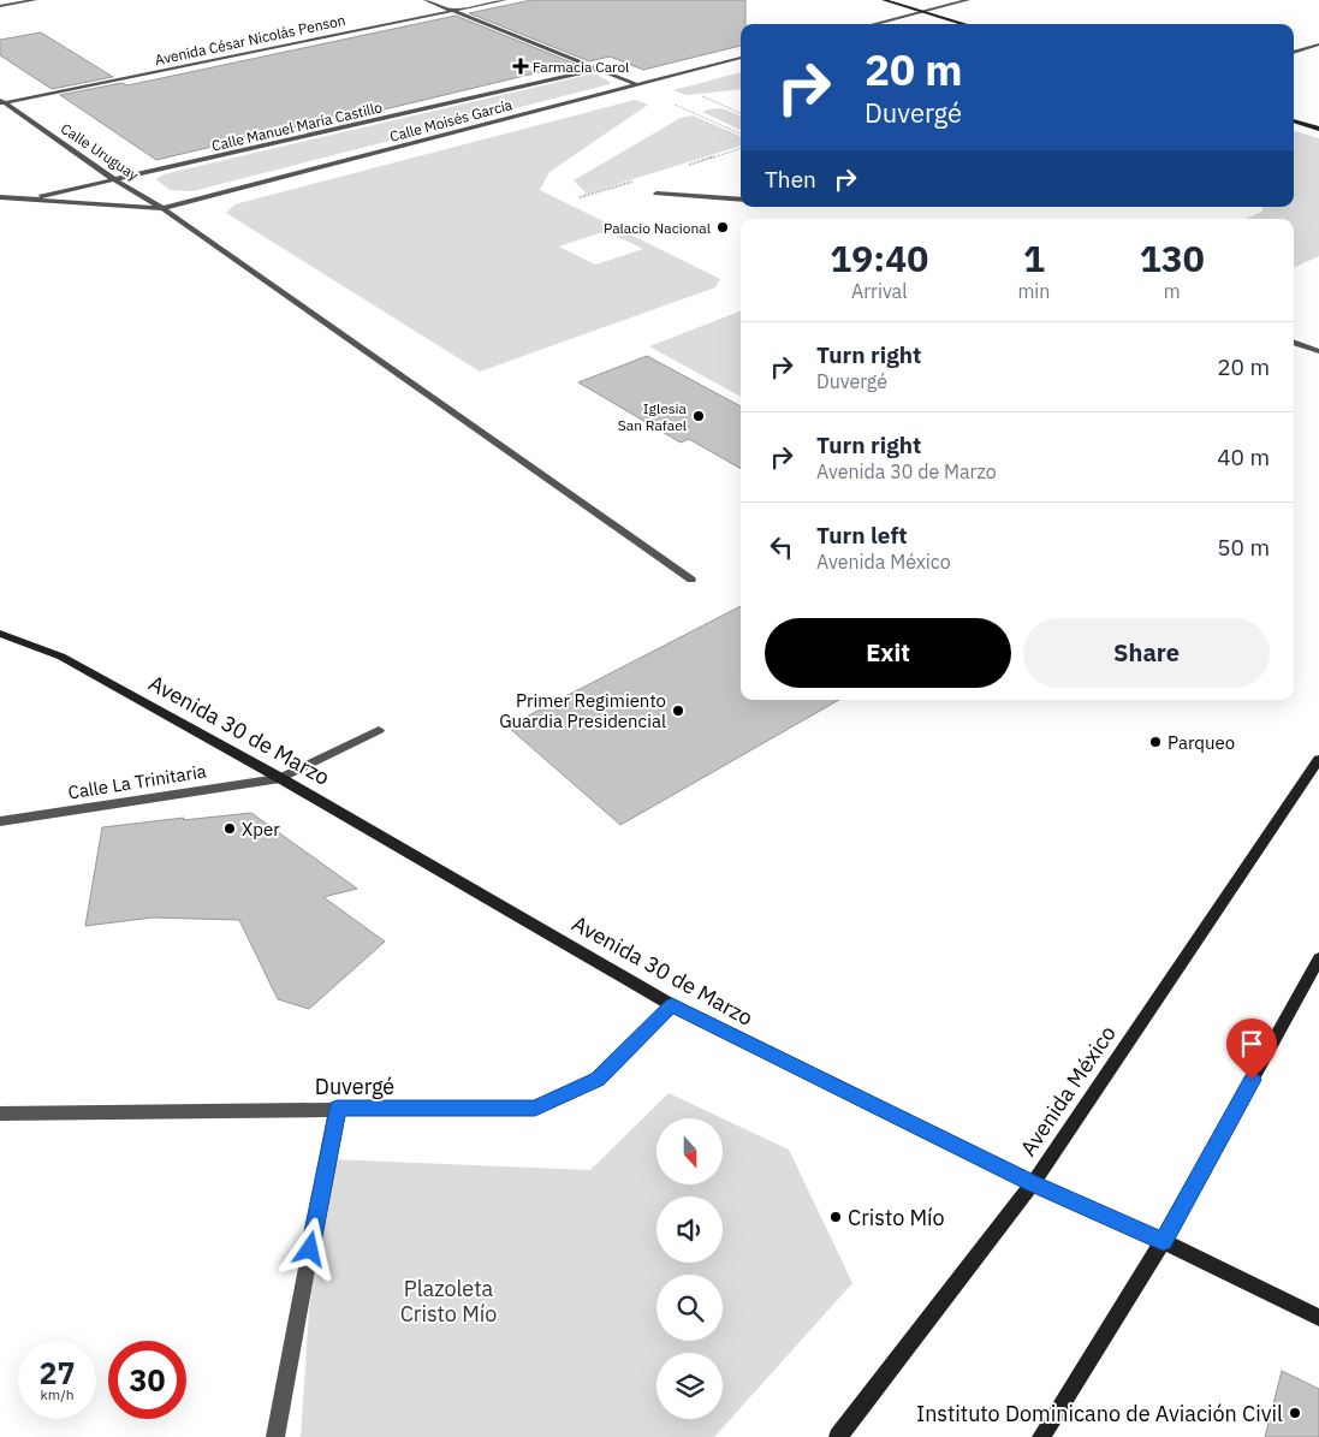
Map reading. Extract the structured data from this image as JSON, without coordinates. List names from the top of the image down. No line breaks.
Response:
{"streets":{"main road":["Avenida 30 de Marzo","Avenida México"],"street":["Avenida César Nicolás Penson","Calle Moisés García","Calle Manuel María Castillo","Calle Uruguay","Calle La Trinitaria","Duvergé"]},"crossings":[["Avenida César Nicolás Penson","Calle Uruguay"],["Calle Moisés García","Calle Uruguay"],["Calle Manuel María Castillo","Calle Uruguay"],["Avenida 30 de Marzo","Calle La Trinitaria"],["Avenida 30 de Marzo","Duvergé"],["Avenida 30 de Marzo","Avenida México"]],"parks":["Plazoleta Cristo Mío"],"places":{"health":["Farmacia Carol"],"other":["Palacio Nacional","Iglesia San Rafael","Primer Regimiento Guardia Presidencial","Parqueo","Xper","Cristo Mío","Instituto Dominicano de Aviación Civil"]},"north":"bottom","page":{"turn":["20 m","Duvergé"],"then":"Then","eta":["19:40","Arrival","1","min","130","m"],"list":[{"name":"Turn right","note":"Duvergé","value":"20 m"},{"name":"Turn right","note":"Avenida 30 de Marzo","value":"40 m"},{"name":"Turn left","note":"Avenida México","value":"50 m"}],"buttons":["Exit","Share"],"speed":"27 km/h","limit":"30"}}
